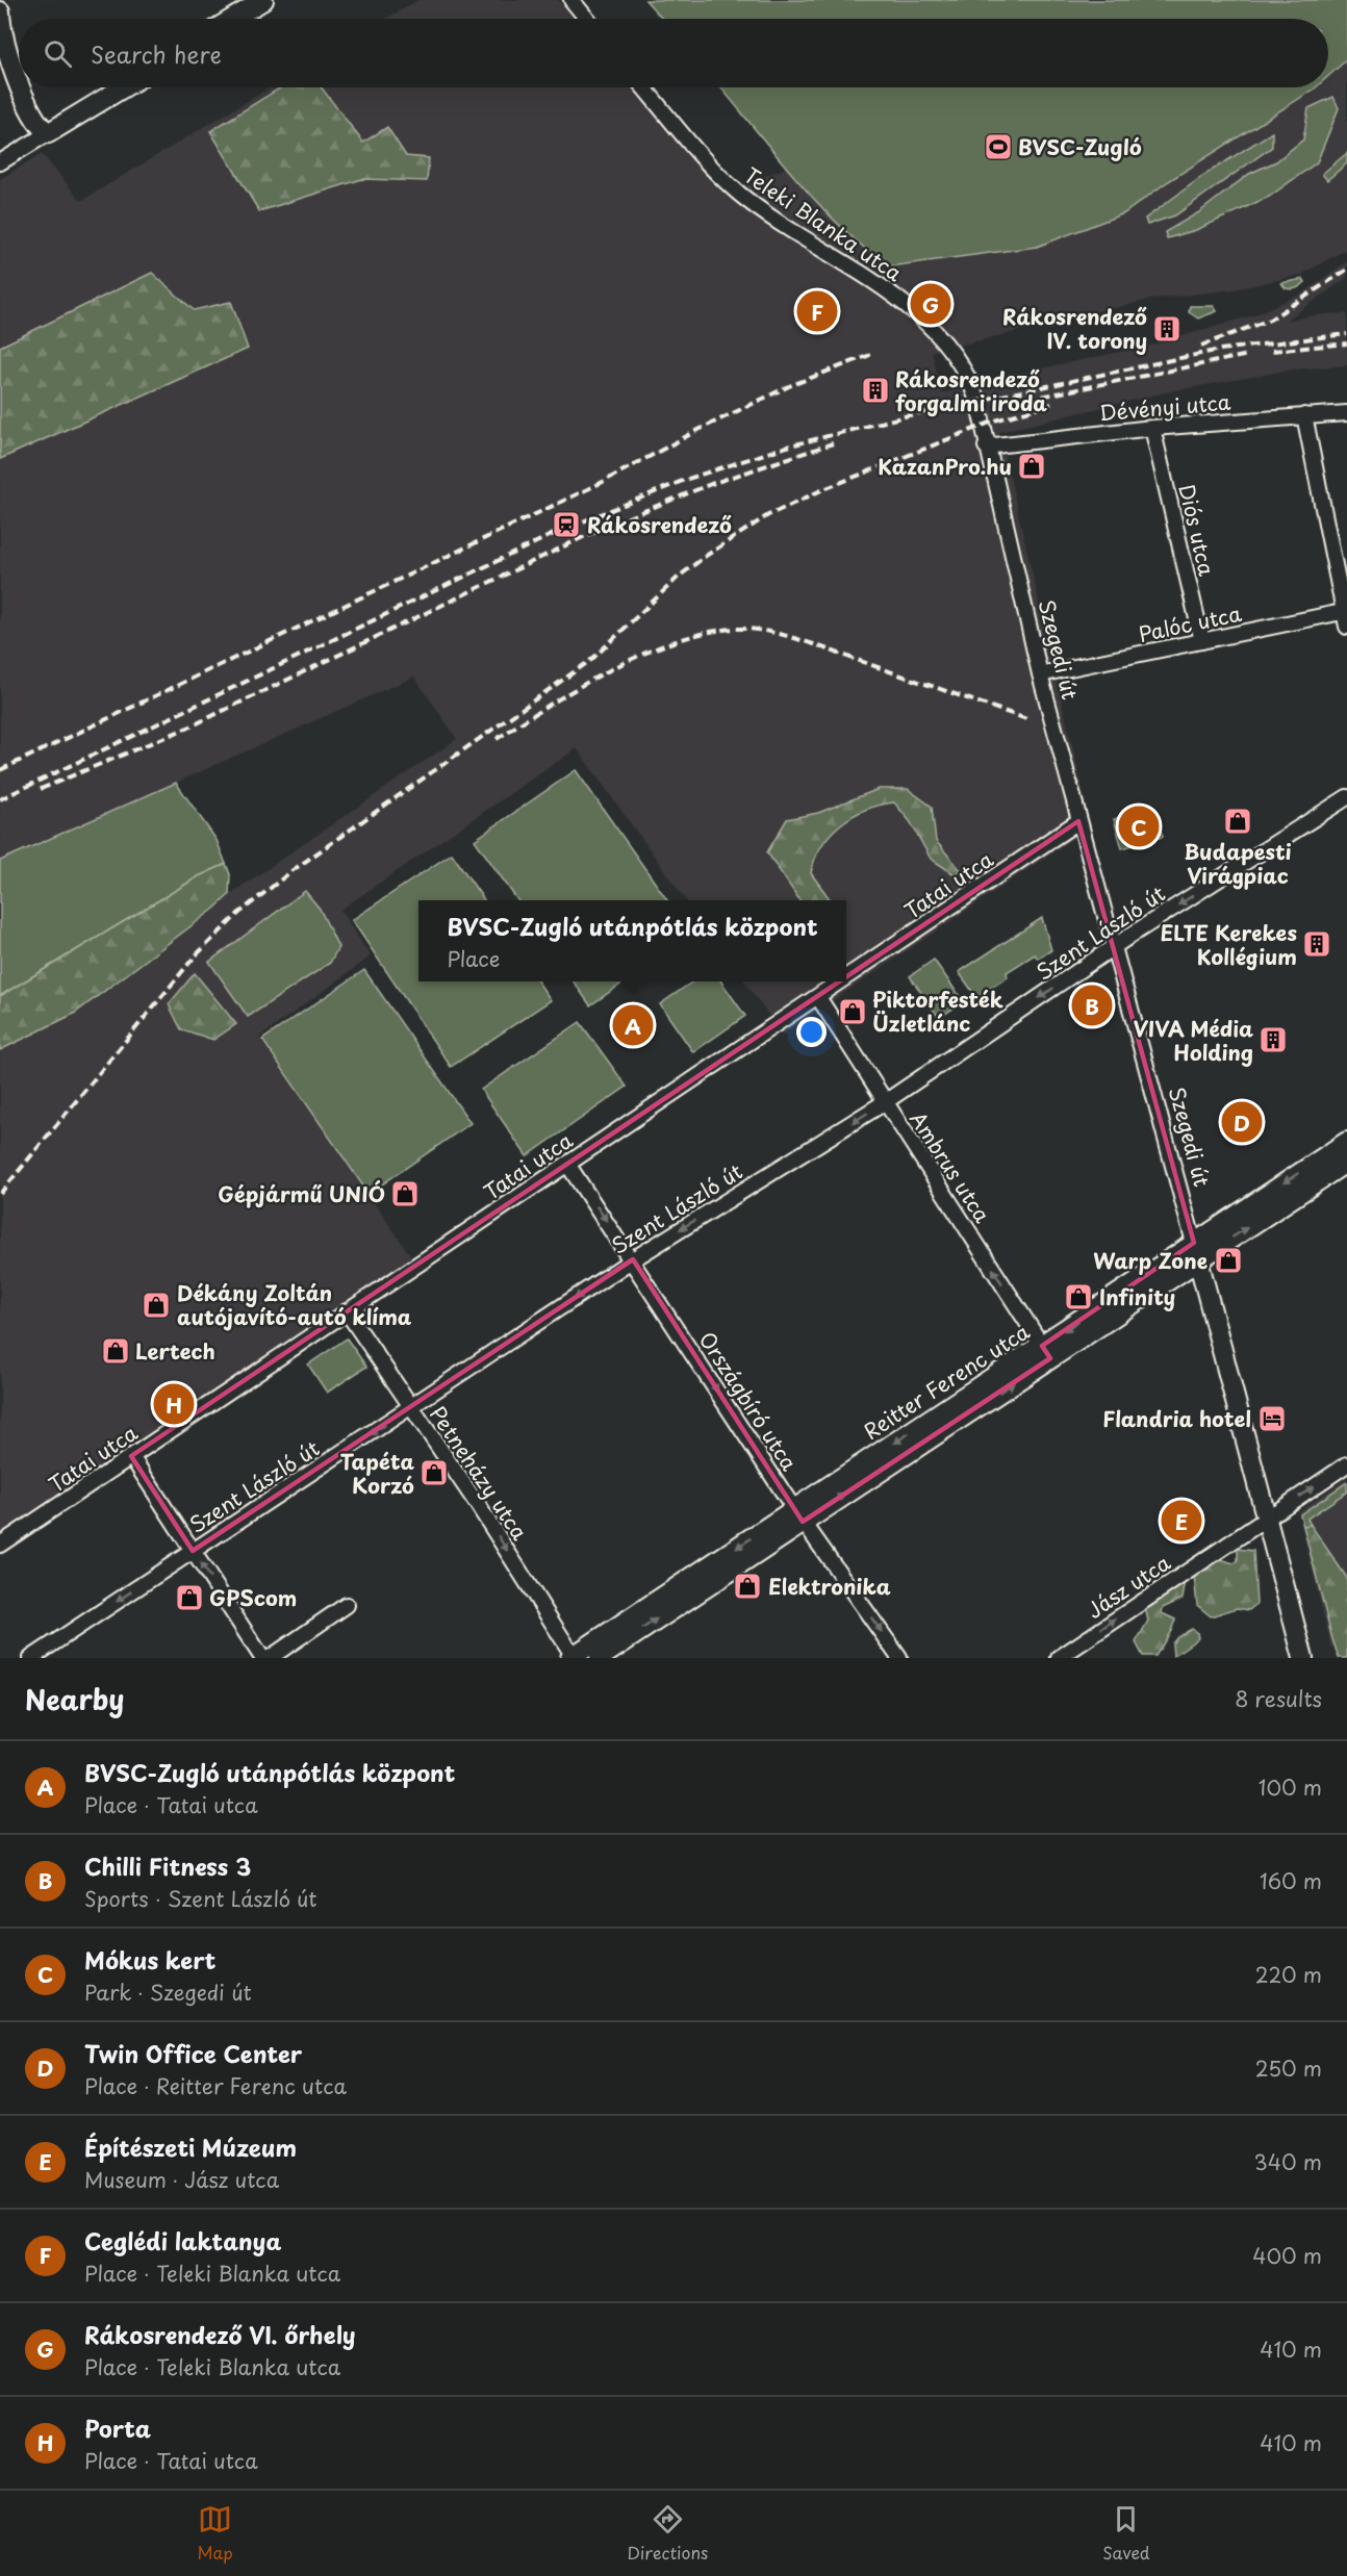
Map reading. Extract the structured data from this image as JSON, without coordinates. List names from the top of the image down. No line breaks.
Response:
{"streets":{"street":["Teleki Blanka utca","Dévényi utca","Diós utca","Palóc utca","Szegedi út","Tatai utca","Szent László út","Ambrus utca","Reitter Ferenc utca","Országbíró utca","Petneházy utca","Jász utca"]},"crossings":[["Teleki Blanka utca","Dévényi utca"],["Teleki Blanka utca","Szegedi út"],["Dévényi utca","Diós utca"],["Dévényi utca","Szegedi út"],["Diós utca","Palóc utca"],["Palóc utca","Szegedi út"],["Szegedi út","Tatai utca"],["Szegedi út","Szent László út"],["Szegedi út","Reitter Ferenc utca"],["Szegedi út","Jász utca"],["Tatai utca","Ambrus utca"],["Tatai utca","Országbíró utca"],["Tatai utca","Petneházy utca"],["Szent László út","Ambrus utca"],["Szent László út","Országbíró utca"],["Szent László út","Petneházy utca"],["Ambrus utca","Reitter Ferenc utca"],["Reitter Ferenc utca","Országbíró utca"],["Reitter Ferenc utca","Petneházy utca"]],"one_way":["Szent László út","Ambrus utca","Országbíró utca","Petneházy utca","Jász utca"],"places":{"sports":["BVSC-Zugló"],"building":["Rákosrendező IV. torony","Rákosrendező forgalmi iroda","ELTE Kerekes Kollégium","VIVA Média Holding"],"shop":["KazanPro.hu","Budapesti Virágpiac","Piktorfesték Üzletlánc","Gépjármű UNIÓ","Warp Zone","Infinity","Dékány Zoltán autójavító-autó klíma","Lertech","Tapéta Korzó","Elektronika","GPScom"],"station":["Rákosrendező"],"hotel":["Flandria hotel"]},"page":{"search":"Search here","pins":["G","F","C","B","A","D","H","E"],"popup":["BVSC-Zugló utánpótlás központ","Place"],"heading":["Nearby","8 results"],"list":[{"mark":"A","name":"BVSC-Zugló utánpótlás központ","note":"Place · Tatai utca","value":"100 m"},{"mark":"B","name":"Chilli Fitness 3","note":"Sports · Szent László út","value":"160 m"},{"mark":"C","name":"Mókus kert","note":"Park · Szegedi út","value":"220 m"},{"mark":"D","name":"Twin Office Center","note":"Place · Reitter Ferenc utca","value":"250 m"},{"mark":"E","name":"Építészeti Múzeum","note":"Museum · Jász utca","value":"340 m"},{"mark":"F","name":"Ceglédi laktanya","note":"Place · Teleki Blanka utca","value":"400 m"},{"mark":"G","name":"Rákosrendező VI. őrhely","note":"Place · Teleki Blanka utca","value":"410 m"},{"mark":"H","name":"Porta","note":"Place · Tatai utca","value":"410 m"}],"nav":["Map","Directions","Saved"]}}
